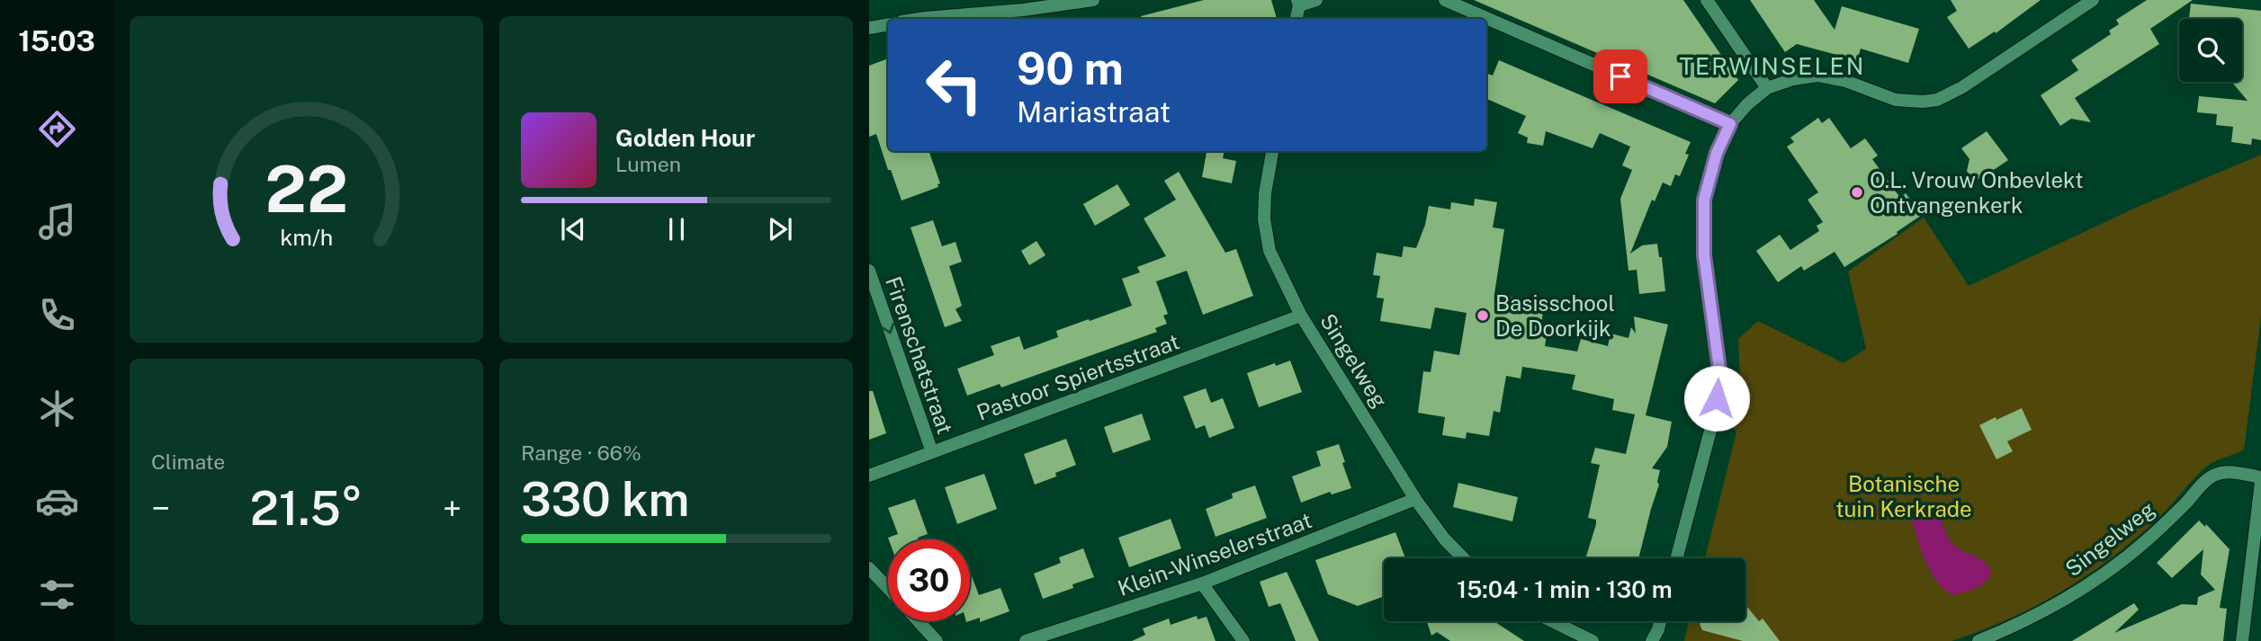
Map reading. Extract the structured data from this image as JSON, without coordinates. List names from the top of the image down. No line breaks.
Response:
{"streets":{"street":["Firenschatstraat","Singelweg","Pastoor Spiertsstraat","Klein-Winselerstraat"]},"crossings":[["Firenschatstraat","Pastoor Spiertsstraat"],["Singelweg","Pastoor Spiertsstraat"],["Singelweg","Klein-Winselerstraat"]],"one_way":["Firenschatstraat"],"districts":["TERWINSELEN"],"parks":["Botanische tuin Kerkrade"],"places":["O.L. Vrouw Onbevlekt Ontvangenkerk","Basisschool De Doorkijk"],"page":{"tabs":"15:03","turn":["90 m","Mariastraat"],"song":["Golden Hour","Lumen"],"tile":["Climate",["Range · 66%","330 km"]],"heat":["−","21.5°","+"],"limit":"30","trip":"15:04 · 1 min · 130 m","gauge":["22","km/h"]}}
